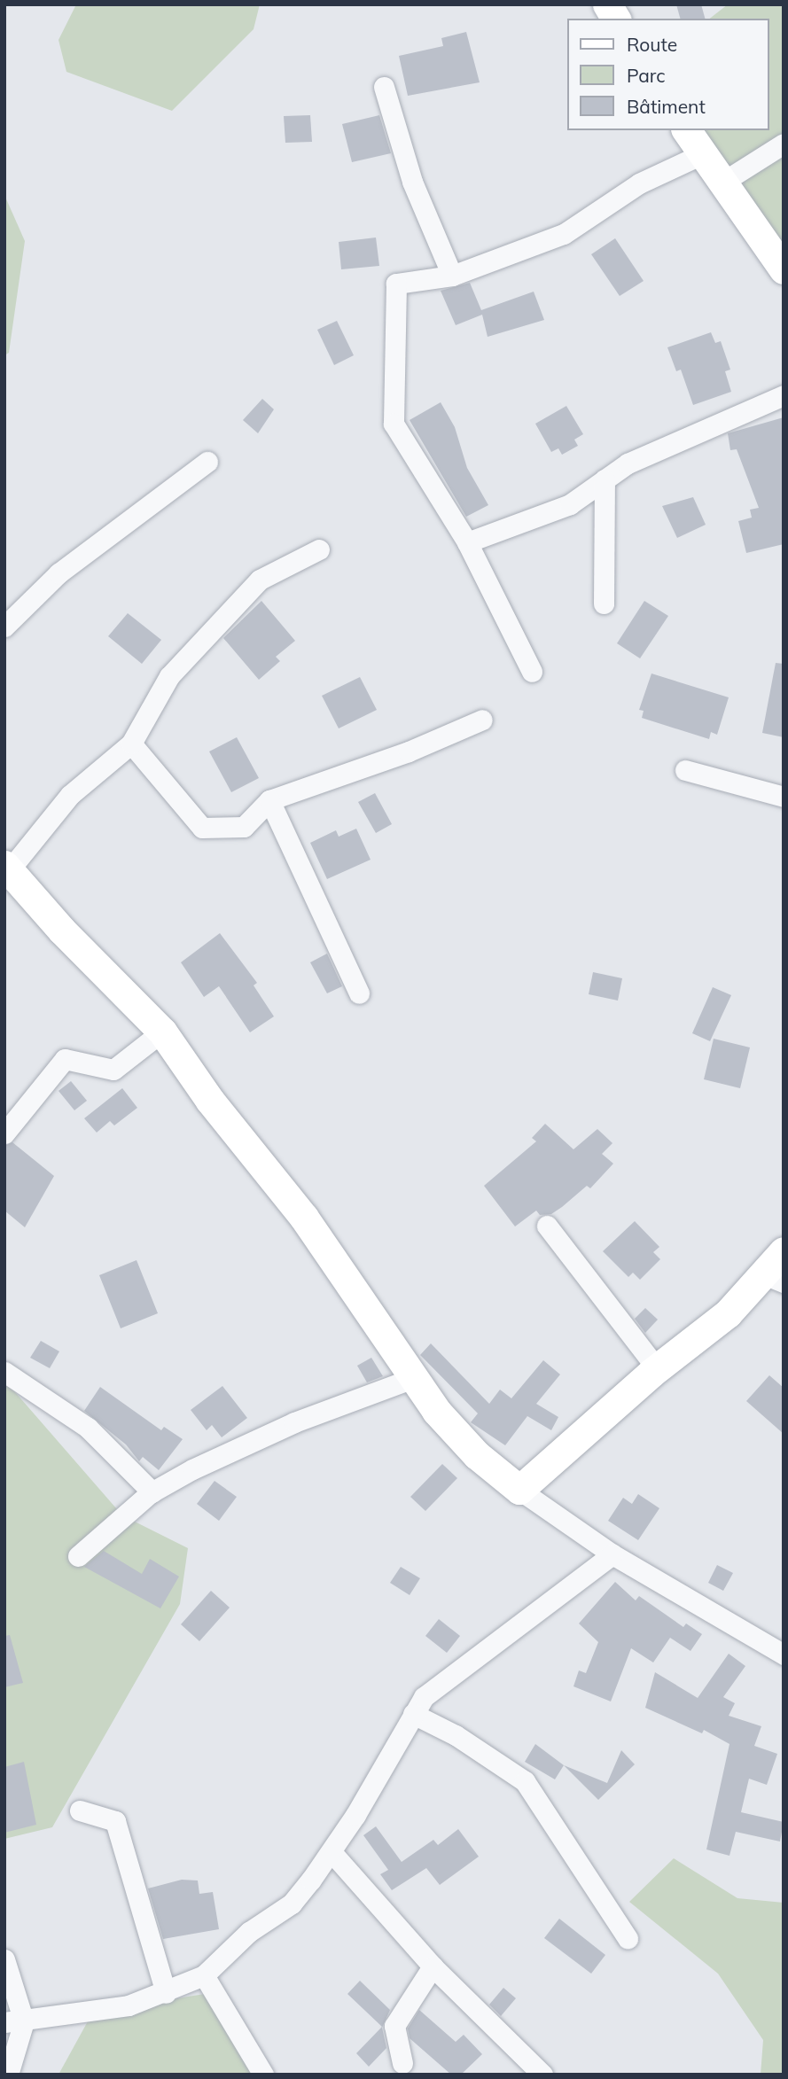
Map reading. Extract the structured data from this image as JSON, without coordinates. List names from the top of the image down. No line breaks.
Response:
{"legend":["Route","Parc","Bâtiment"]}
